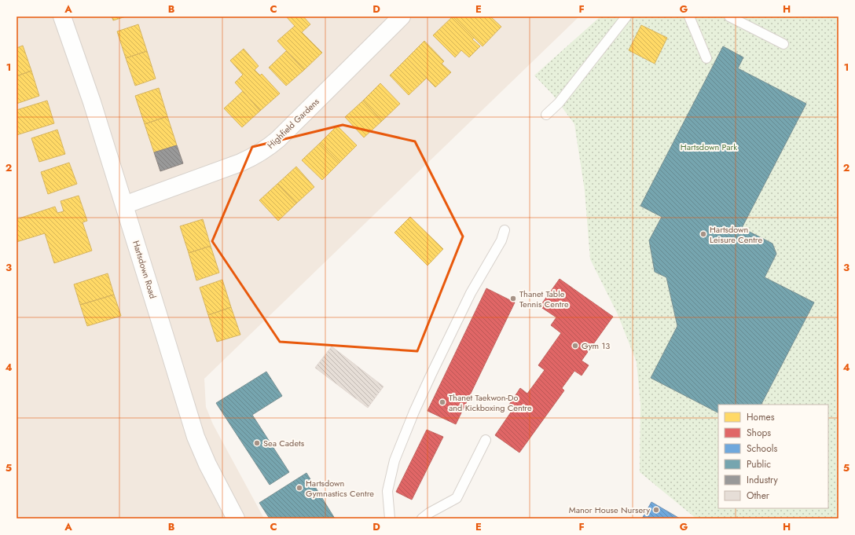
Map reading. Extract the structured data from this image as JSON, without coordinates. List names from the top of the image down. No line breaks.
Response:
{"streets":{"street":["Highfield Gardens","Hartsdown Road"]},"crossings":[["Highfield Gardens","Hartsdown Road"]],"parks":["Hartsdown Park"],"places":["Hartsdown Leisure Centre","Thanet Table Tennis Centre","Gym 13","Thanet Taekwon-Do and Kickboxing Centre","Sea Cadets","Hartsdown Gymnastics Centre","Manor House Nursery"],"legend":["Homes","Shops","Schools","Public","Industry","Other"],"grid":{"columns":["A","B","C","D","E","F","G","H"],"rows":["1","2","3","4","5"]}}
